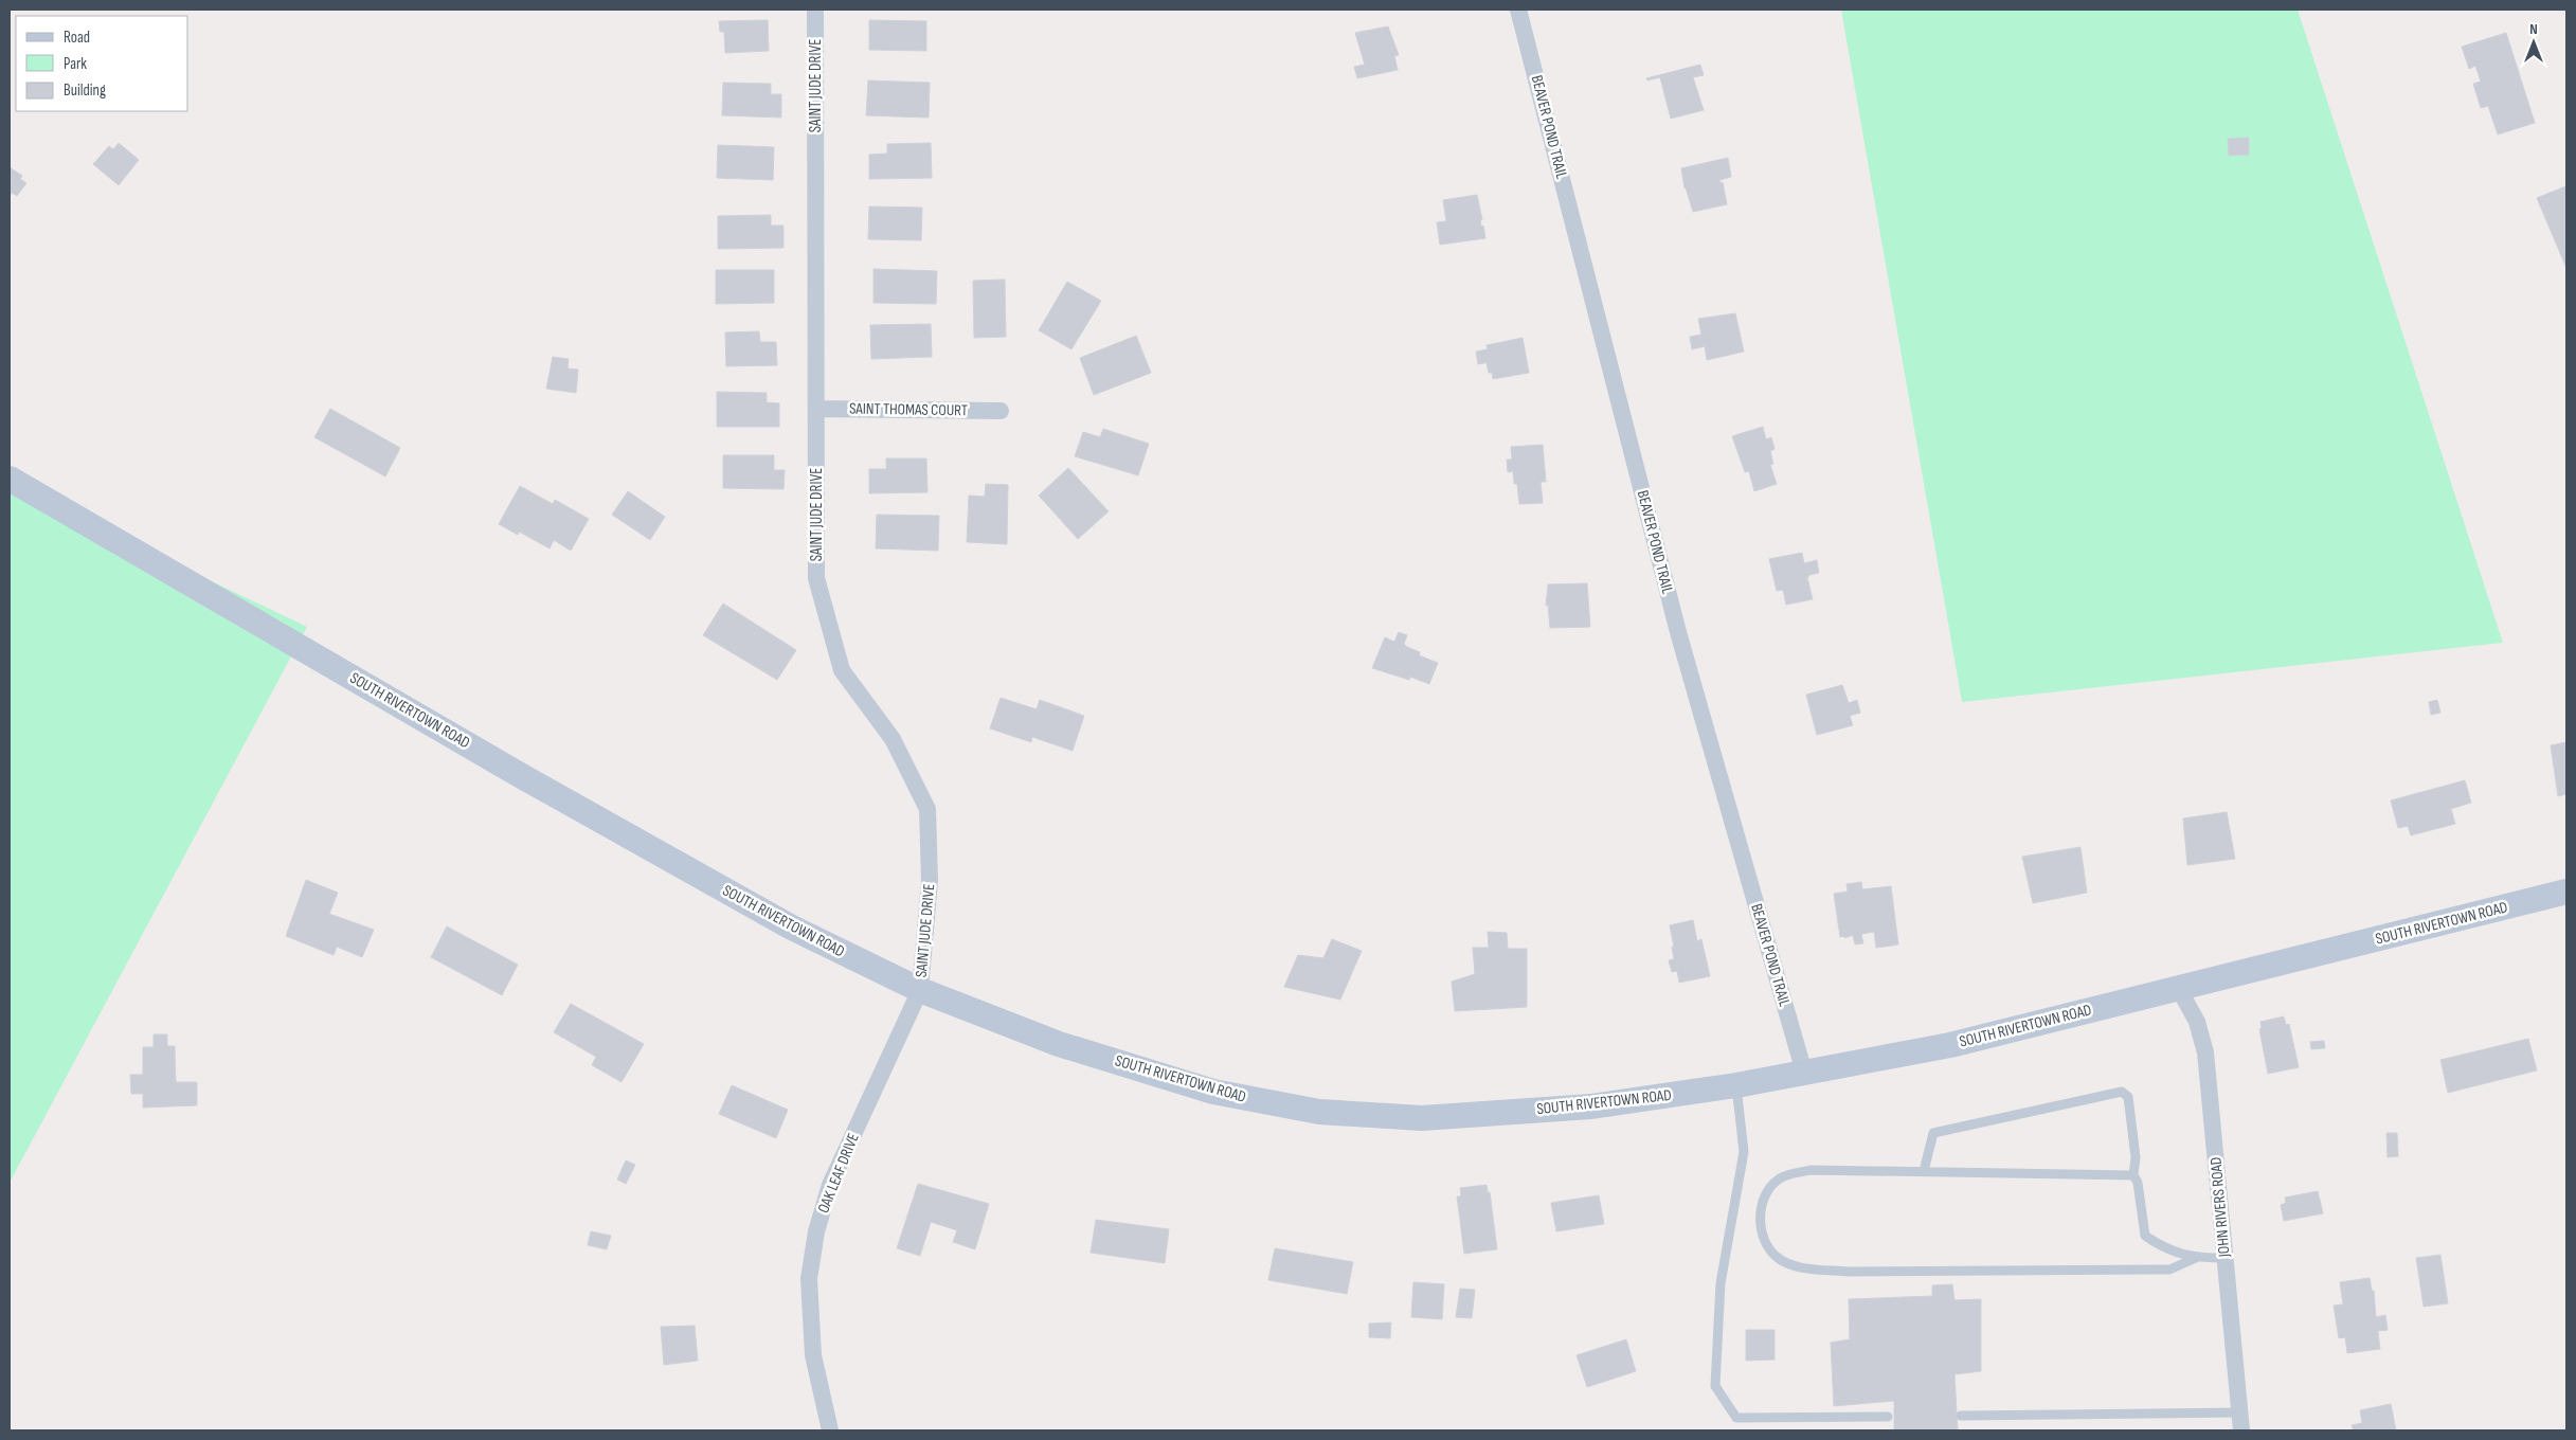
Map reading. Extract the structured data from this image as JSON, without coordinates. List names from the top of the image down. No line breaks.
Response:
{"streets":{"main road":["SOUTH RIVERTOWN ROAD"],"street":["SAINT JUDE DRIVE","BEAVER POND TRAIL","SAINT THOMAS COURT","OAK LEAF DRIVE","JOHN RIVERS ROAD"]},"crossings":[["SAINT JUDE DRIVE","SAINT THOMAS COURT"],["SAINT JUDE DRIVE","SOUTH RIVERTOWN ROAD"],["SAINT JUDE DRIVE","OAK LEAF DRIVE"],["BEAVER POND TRAIL","SOUTH RIVERTOWN ROAD"],["SOUTH RIVERTOWN ROAD","OAK LEAF DRIVE"],["SOUTH RIVERTOWN ROAD","JOHN RIVERS ROAD"]],"legend":["Road","Park","Building"],"north":"top"}
